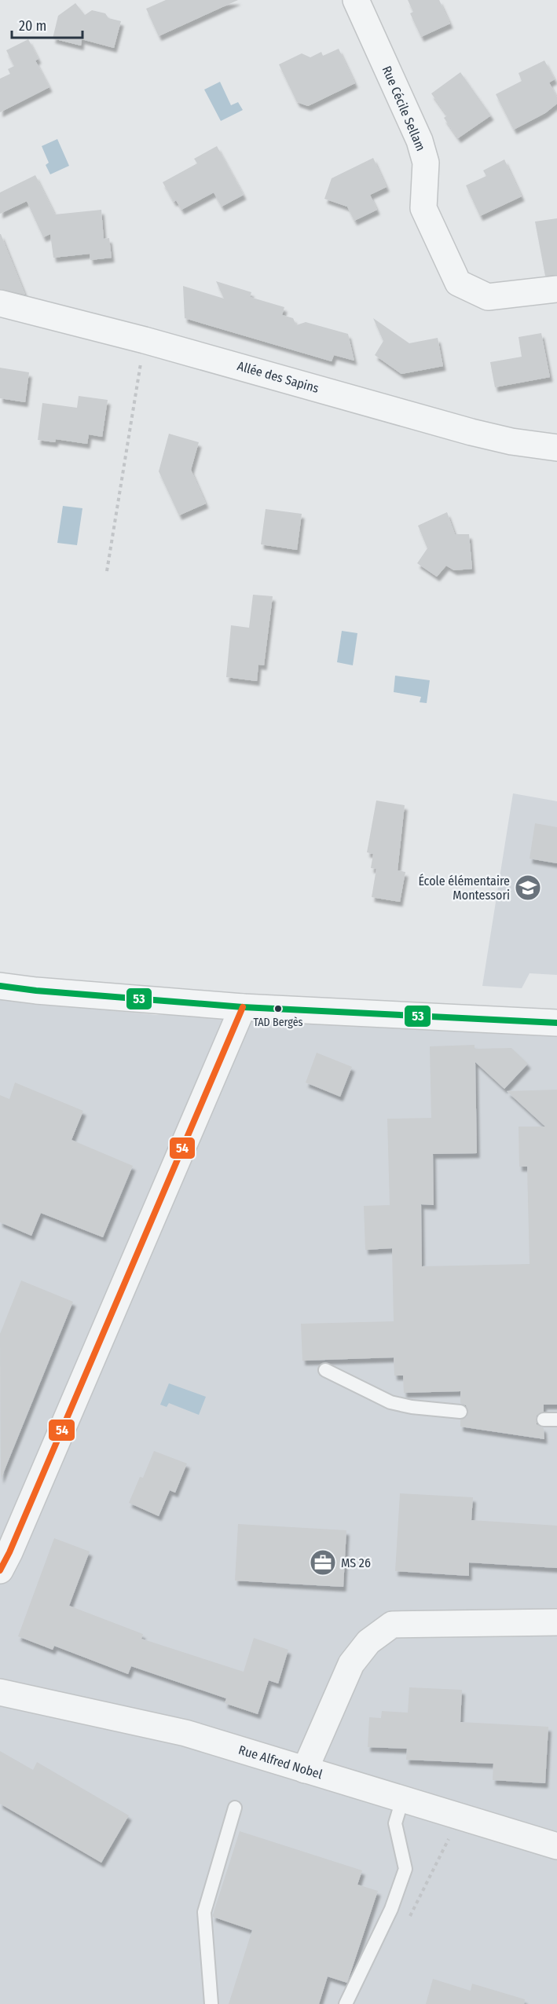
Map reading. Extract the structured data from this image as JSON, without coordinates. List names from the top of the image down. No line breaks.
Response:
{"streets":{"street":["Rue Cécile Sellam","Allée des Sapins","Rue Alfred Nobel"]},"places":{"school or university":["École élémentaire Montessori"],"other":["TAD Bergès"],"office":["MS 26"]},"lines":["transit line 53","transit line 54"],"scale_bar":"20 m"}
